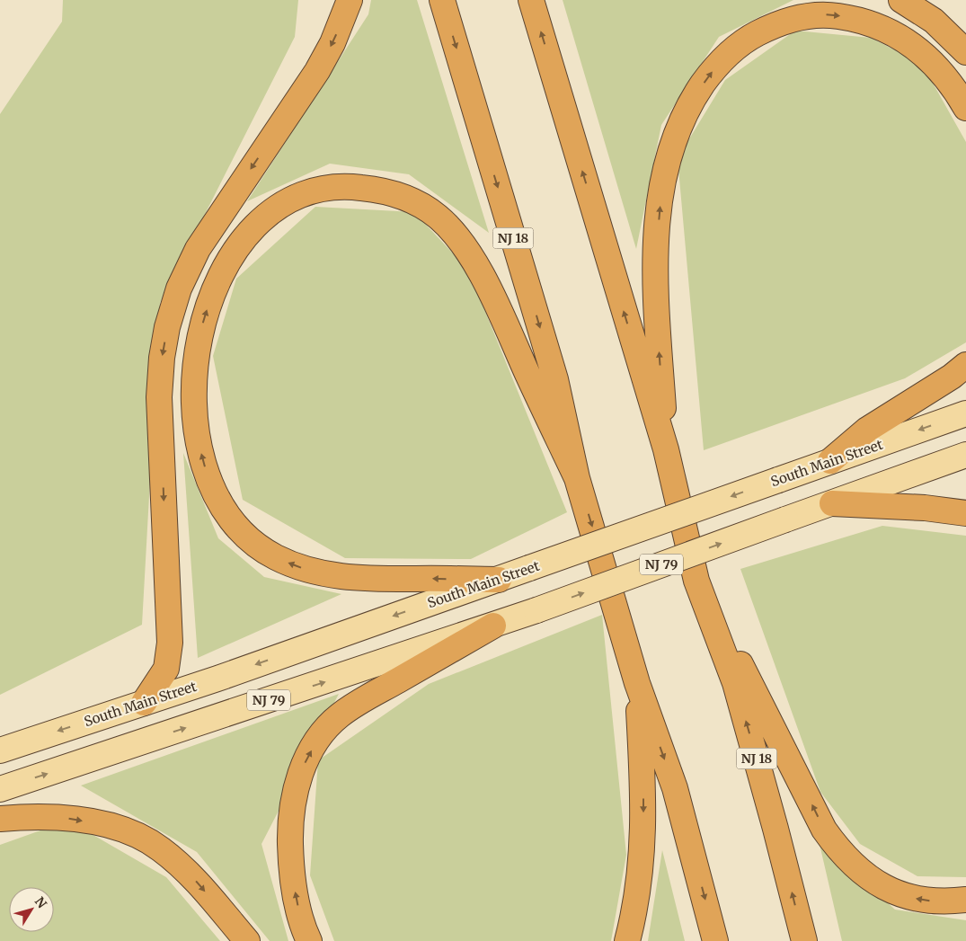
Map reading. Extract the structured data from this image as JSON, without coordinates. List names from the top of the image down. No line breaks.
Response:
{"streets":{"highway":["NJ 18"],"main road":["South Main Street","NJ 79"]},"north":"top right"}
